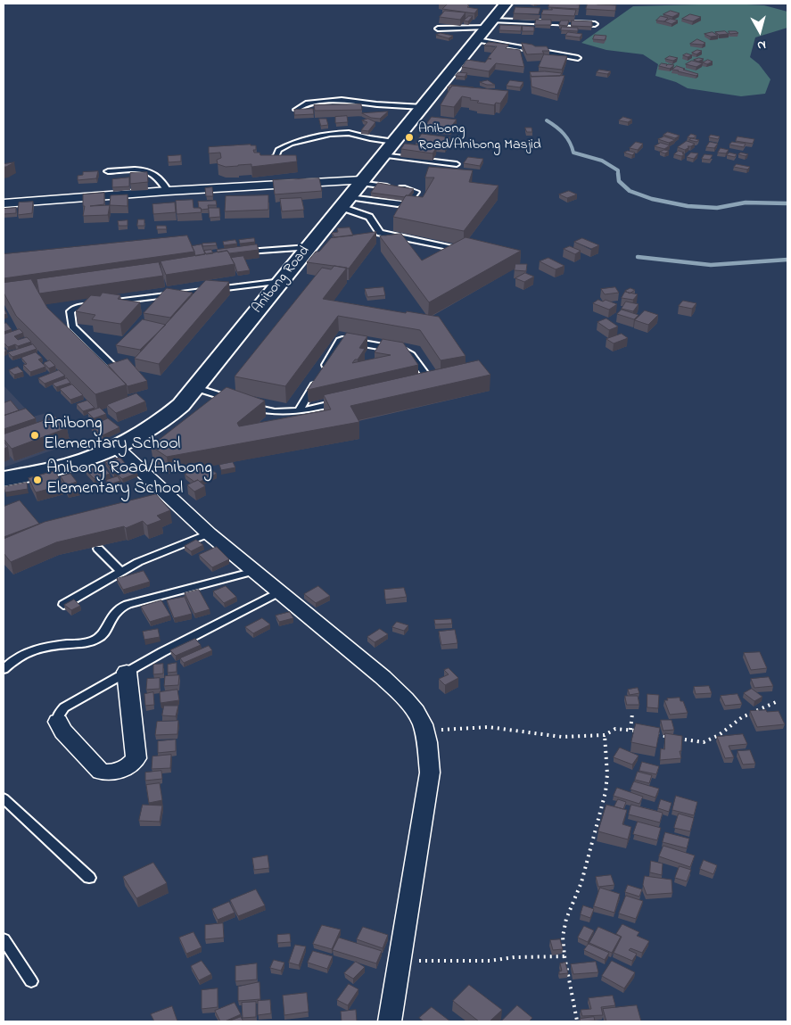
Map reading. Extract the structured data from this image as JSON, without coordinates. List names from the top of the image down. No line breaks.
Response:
{"streets":{"main road":["Anibong Road"]},"places":["Anibong Road/Anibong Masjid","Anibong Elementary School","Anibong Road/Anibong Elementary School"],"north":"bottom"}
